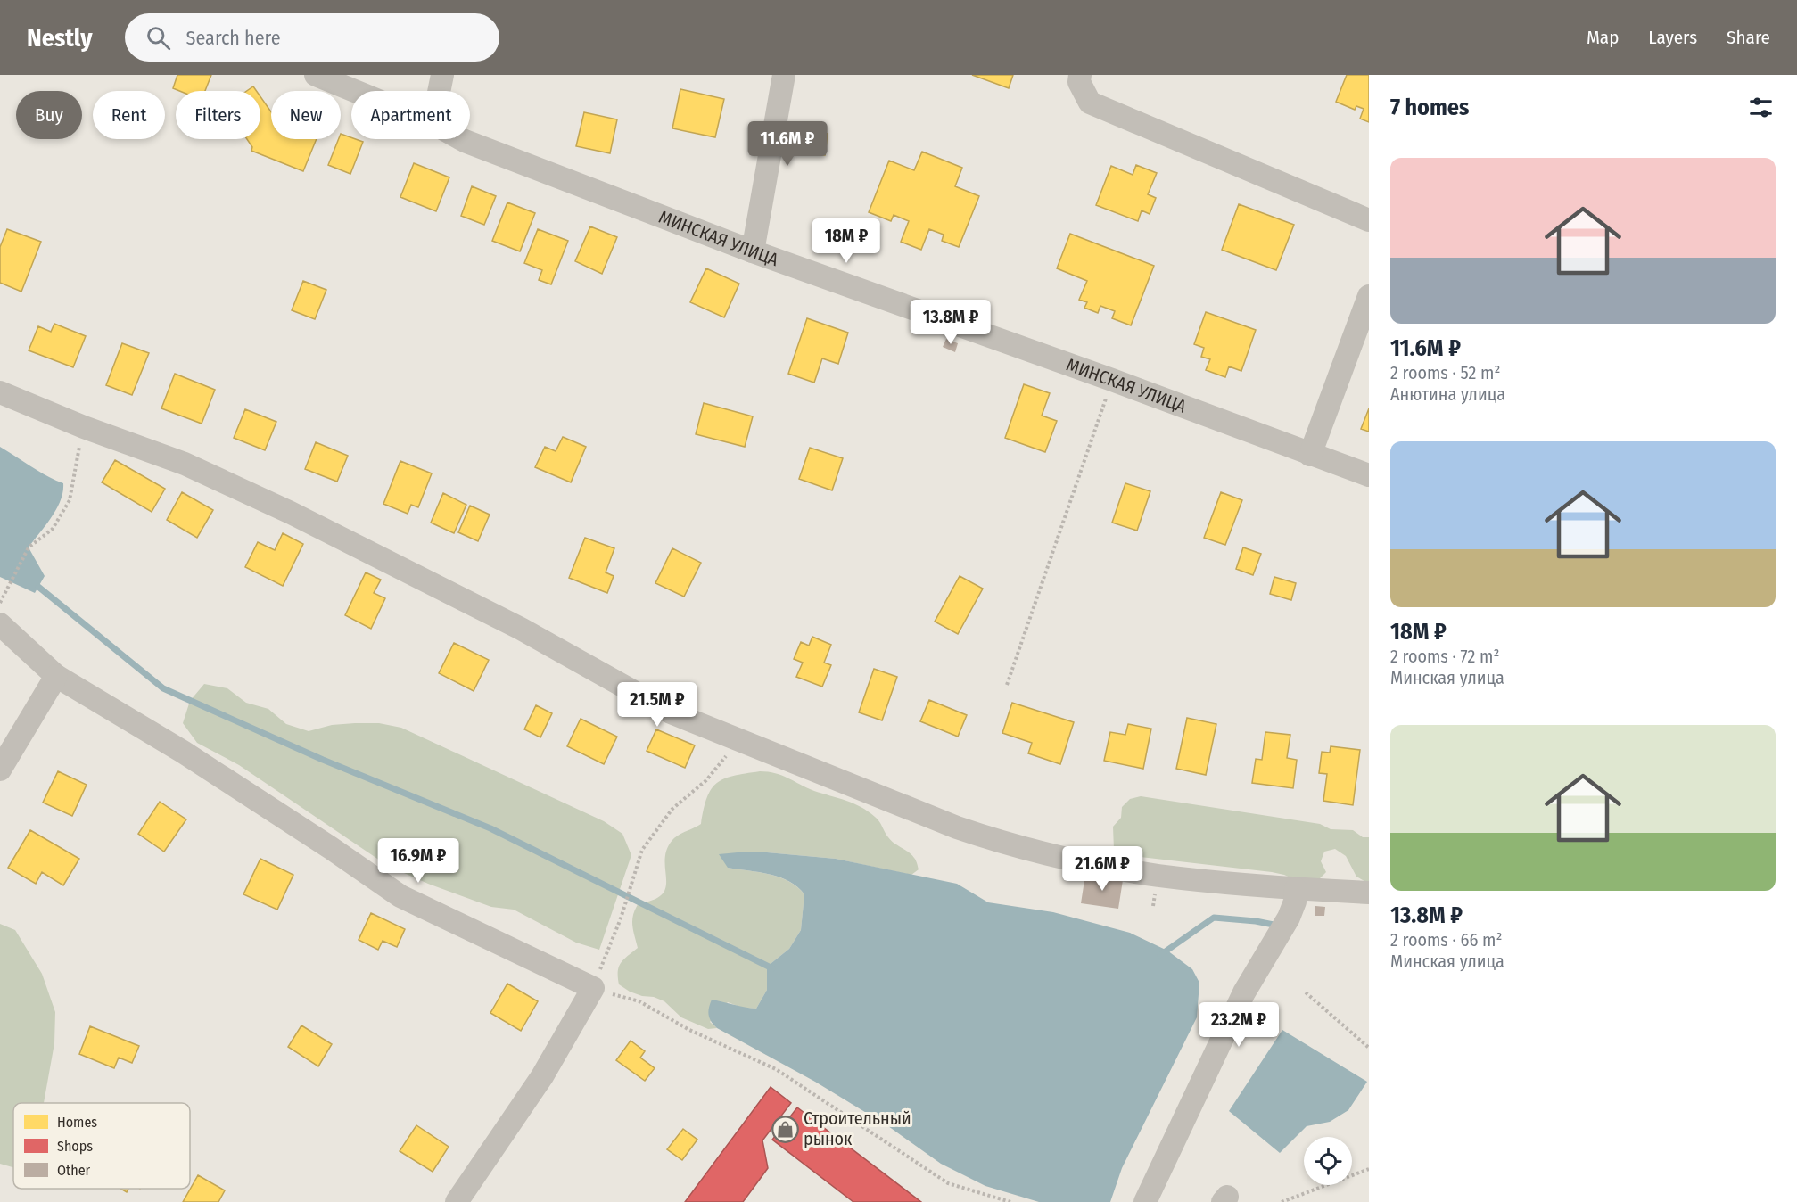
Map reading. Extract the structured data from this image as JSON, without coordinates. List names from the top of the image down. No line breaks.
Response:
{"streets":{"street":["МИНСКАЯ УЛИЦА"]},"places":{"shop":["Строительный рынок"]},"legend":["Homes","Shops","Other"],"page":{"header":"Nestly","search":"Search here","nav":["Map","Layers","Share"],"heading":"7 homes","chip":["Buy","Rent","Filters","New","Apartment"],"price":["11.6M ₽","18M ₽","13.8M ₽","21.5M ₽","16.9M ₽","21.6M ₽","23.2M ₽"],"list":[{"name":"11.6M ₽","note":"2 rooms · 52 m² · Анютина улица"},{"name":"18M ₽","note":"2 rooms · 72 m² · Минская улица"},{"name":"13.8M ₽","note":"2 rooms · 66 m² · Минская улица"}]}}
